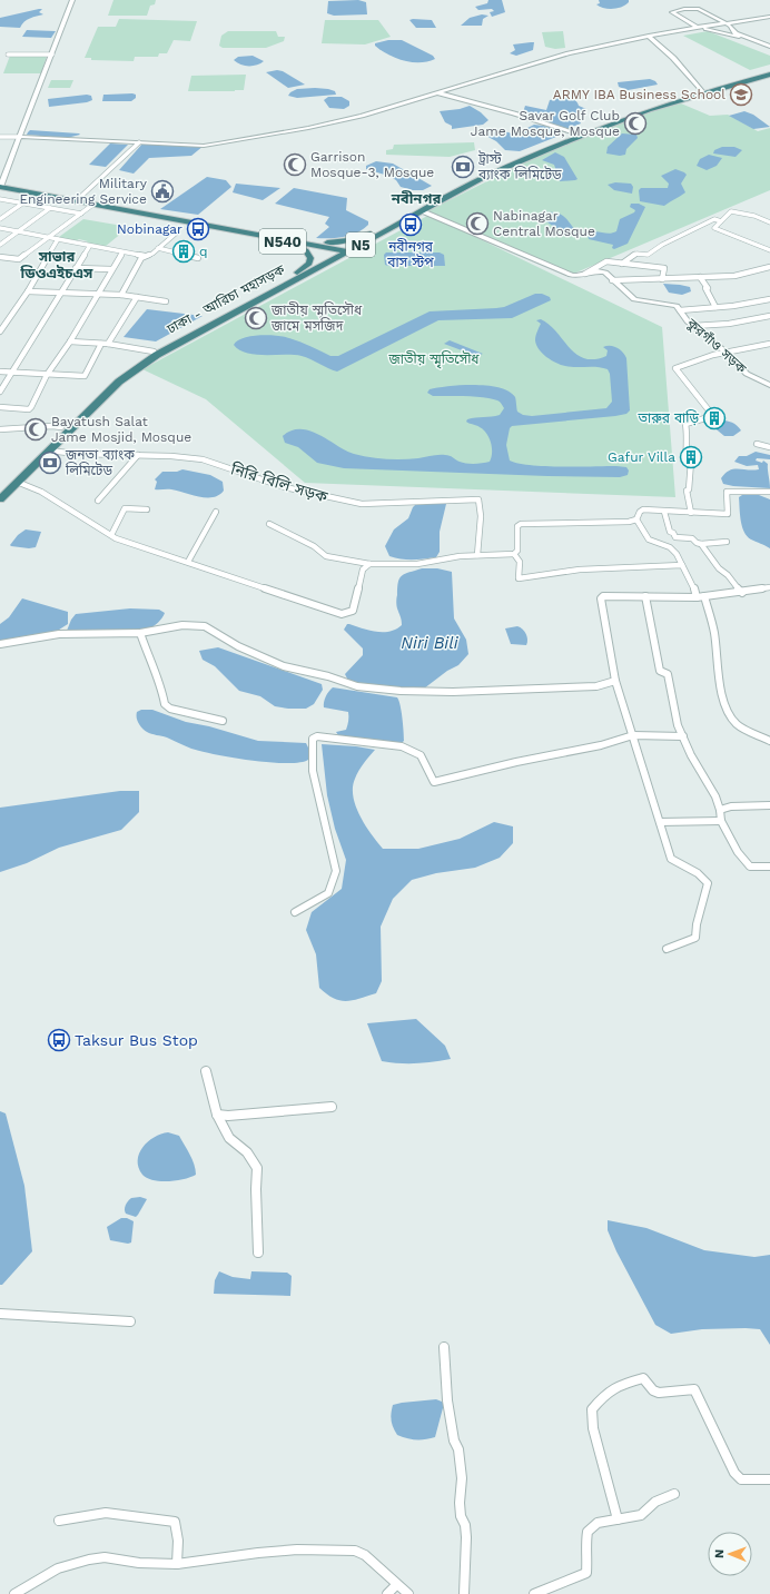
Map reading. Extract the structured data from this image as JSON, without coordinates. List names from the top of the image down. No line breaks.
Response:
{"streets":{"highway":["N540","N5","ঢাকা - আরিচা মহাসড়ক"],"street":["কুরগাঁও সড়ক","নিরি বিলি সড়ক"]},"crossings":[["N540","N5"],["N540","ঢাকা - আরিচা মহাসড়ক"],["N5","ঢাকা - আরিচা মহাসড়ক"]],"districts":["নবীনগর","সাভার ডিওএইচএস"],"water":["Niri Bili"],"parks":["জাতীয় স্মৃতিসৌধ"],"places":{"school or university":["ARMY IBA Business School"],"mosque":["Savar Golf Club Jame Mosque, Mosque","Garrison Mosque-3, Mosque","Nabinagar Central Mosque","জাতীয় স্মৃতিসৌধ জামে মসজিদ","Bayatush Salat Jame Mosjid, Mosque"],"bank":["ট্রাস্ট ব্যাংক লিমিটেড","জনতা ব্যাংক লিমিটেড"],"public building":["Military Engineering Service"],"bus stop":["নবীনগর বাস স্টপ","Nobinagar","Taksur Bus Stop"],"building":["q","তারুর বাড়ি","Gafur Villa"]},"north":"left"}
